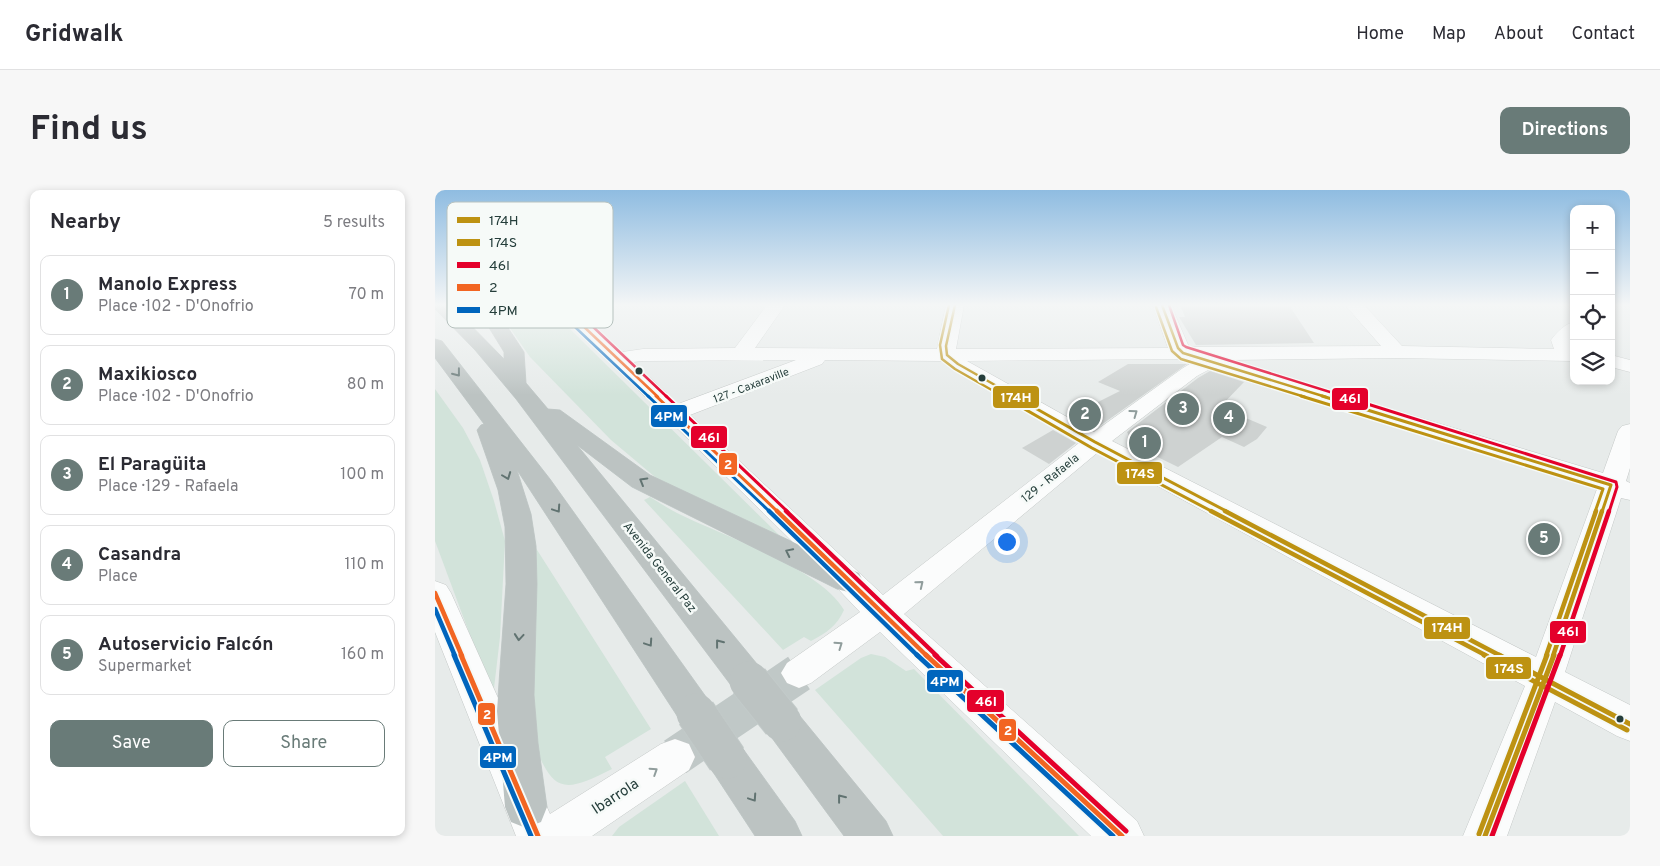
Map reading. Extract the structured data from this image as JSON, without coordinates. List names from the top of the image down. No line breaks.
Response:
{"streets":{"highway":["Avenida General Paz"],"street":["127 - Caxaraville","129 - Rafaela","Ibarrola"]},"one_way":["129 - Rafaela","Ibarrola"],"lines":["transit line 174H","transit line 174S","transit line 46I","transit line 2","transit line 4PM"],"legend":["174H","174S","46I","2","4PM"],"page":{"header":"Gridwalk","nav":["Home","Map","About","Contact"],"buttons":["Directions",["Save","Share"]],"title":"Find us","heading":["Nearby","5 results"],"map_buttons":["+","−"],"list":[{"mark":"1","name":"Manolo Express","note":"Place · 102 - D'Onofrio","value":"70 m"},{"mark":"2","name":"Maxikiosco","note":"Place · 102 - D'Onofrio","value":"80 m"},{"mark":"3","name":"El Paragüita","note":"Place · 129 - Rafaela","value":"100 m"},{"mark":"4","name":"Casandra","note":"Place","value":"110 m"},{"mark":"5","name":"Autoservicio Falcón","note":"Supermarket","value":"160 m"}],"pins":["3","2","4","1","5"]}}
